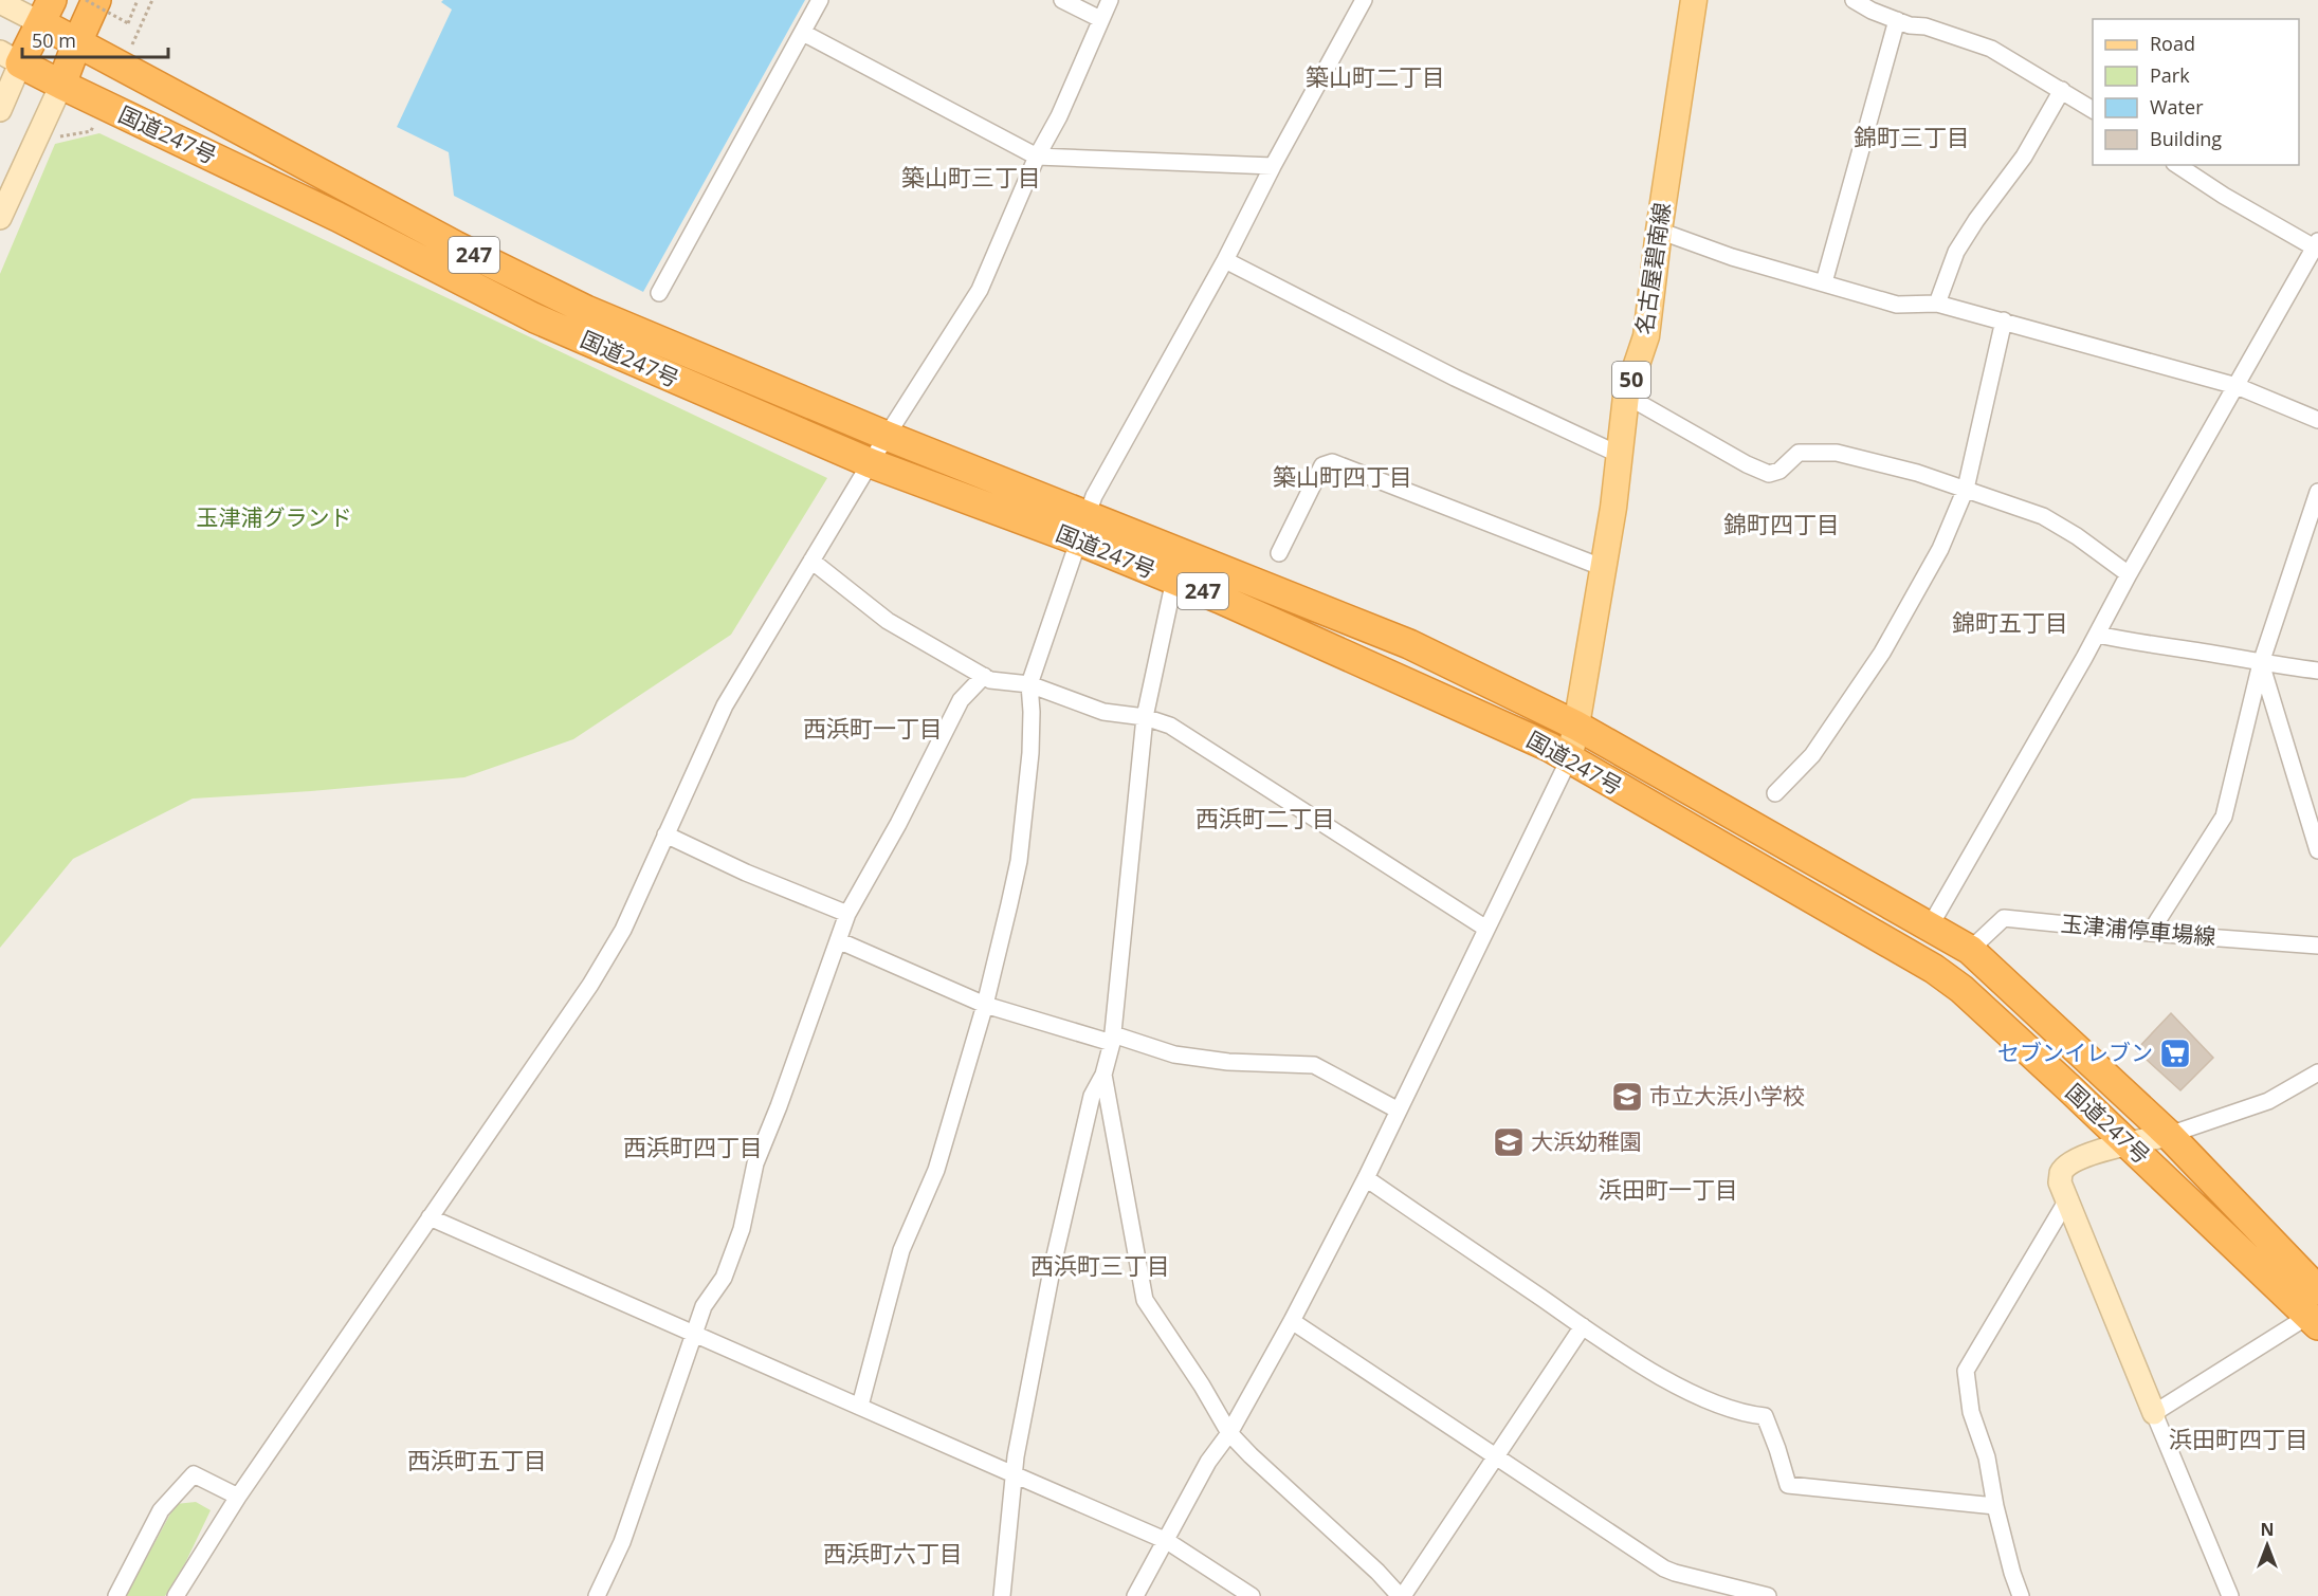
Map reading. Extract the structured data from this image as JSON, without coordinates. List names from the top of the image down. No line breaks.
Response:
{"streets":{"highway":["国道247号","247"],"main road":["名古屋碧南線","50"],"street":["玉津浦停車場線"]},"crossings":[["国道247号","247"],["国道247号","名古屋碧南線"],["国道247号","玉津浦停車場線"]],"districts":["築山町二丁目","錦町三丁目","築山町三丁目","築山町四丁目","錦町四丁目","錦町五丁目","西浜町一丁目","西浜町二丁目","西浜町四丁目","浜田町一丁目","西浜町三丁目","浜田町四丁目","西浜町五丁目","西浜町六丁目"],"parks":["玉津浦グランド"],"places":{"supermarket":["セブンイレブン"],"school or university":["市立大浜小学校","大浜幼稚園"]},"legend":["Road","Park","Water","Building"],"scale_bar":"50 m","north":"top"}
